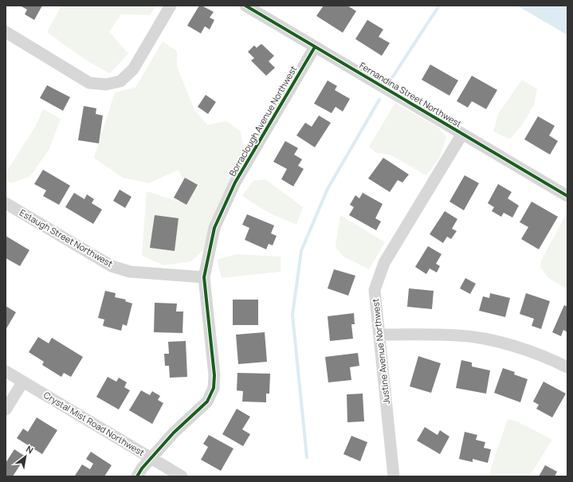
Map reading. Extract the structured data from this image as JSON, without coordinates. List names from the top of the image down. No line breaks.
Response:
{"streets":{"street":["Fernandina Street Northwest","Borraclough Avenue Northwest","Estaugh Street Northwest","Justine Avenue Northwest","Crystal Mist Road Northwest"]},"crossings":[["Fernandina Street Northwest","Borraclough Avenue Northwest"],["Fernandina Street Northwest","Justine Avenue Northwest"],["Borraclough Avenue Northwest","Estaugh Street Northwest"],["Borraclough Avenue Northwest","Crystal Mist Road Northwest"]],"north":"top right"}
